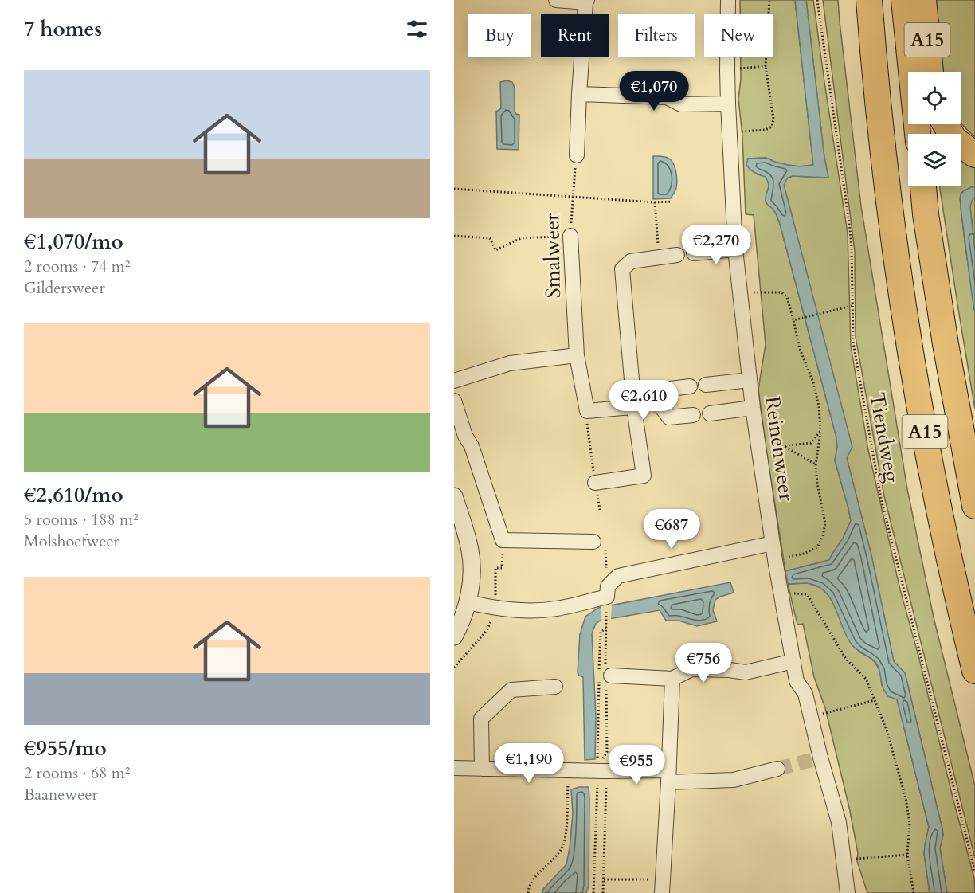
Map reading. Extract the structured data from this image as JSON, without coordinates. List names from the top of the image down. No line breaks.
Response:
{"streets":{"highway":["A15"],"street":["Smalweer","Reinenweer"],"path":["Tiendweg"]},"page":{"heading":"7 homes","chip":["Buy","Rent","Filters","New"],"list":[{"name":"€1,070/mo","note":"2 rooms · 74 m² · Gildersweer"},{"name":"€2,610/mo","note":"5 rooms · 188 m² · Molshoefweer"},{"name":"€955/mo","note":"2 rooms · 68 m² · Baaneweer"}],"price":["€1,070","€2,270","€2,610","€687","€756","€1,190","€955"]}}
